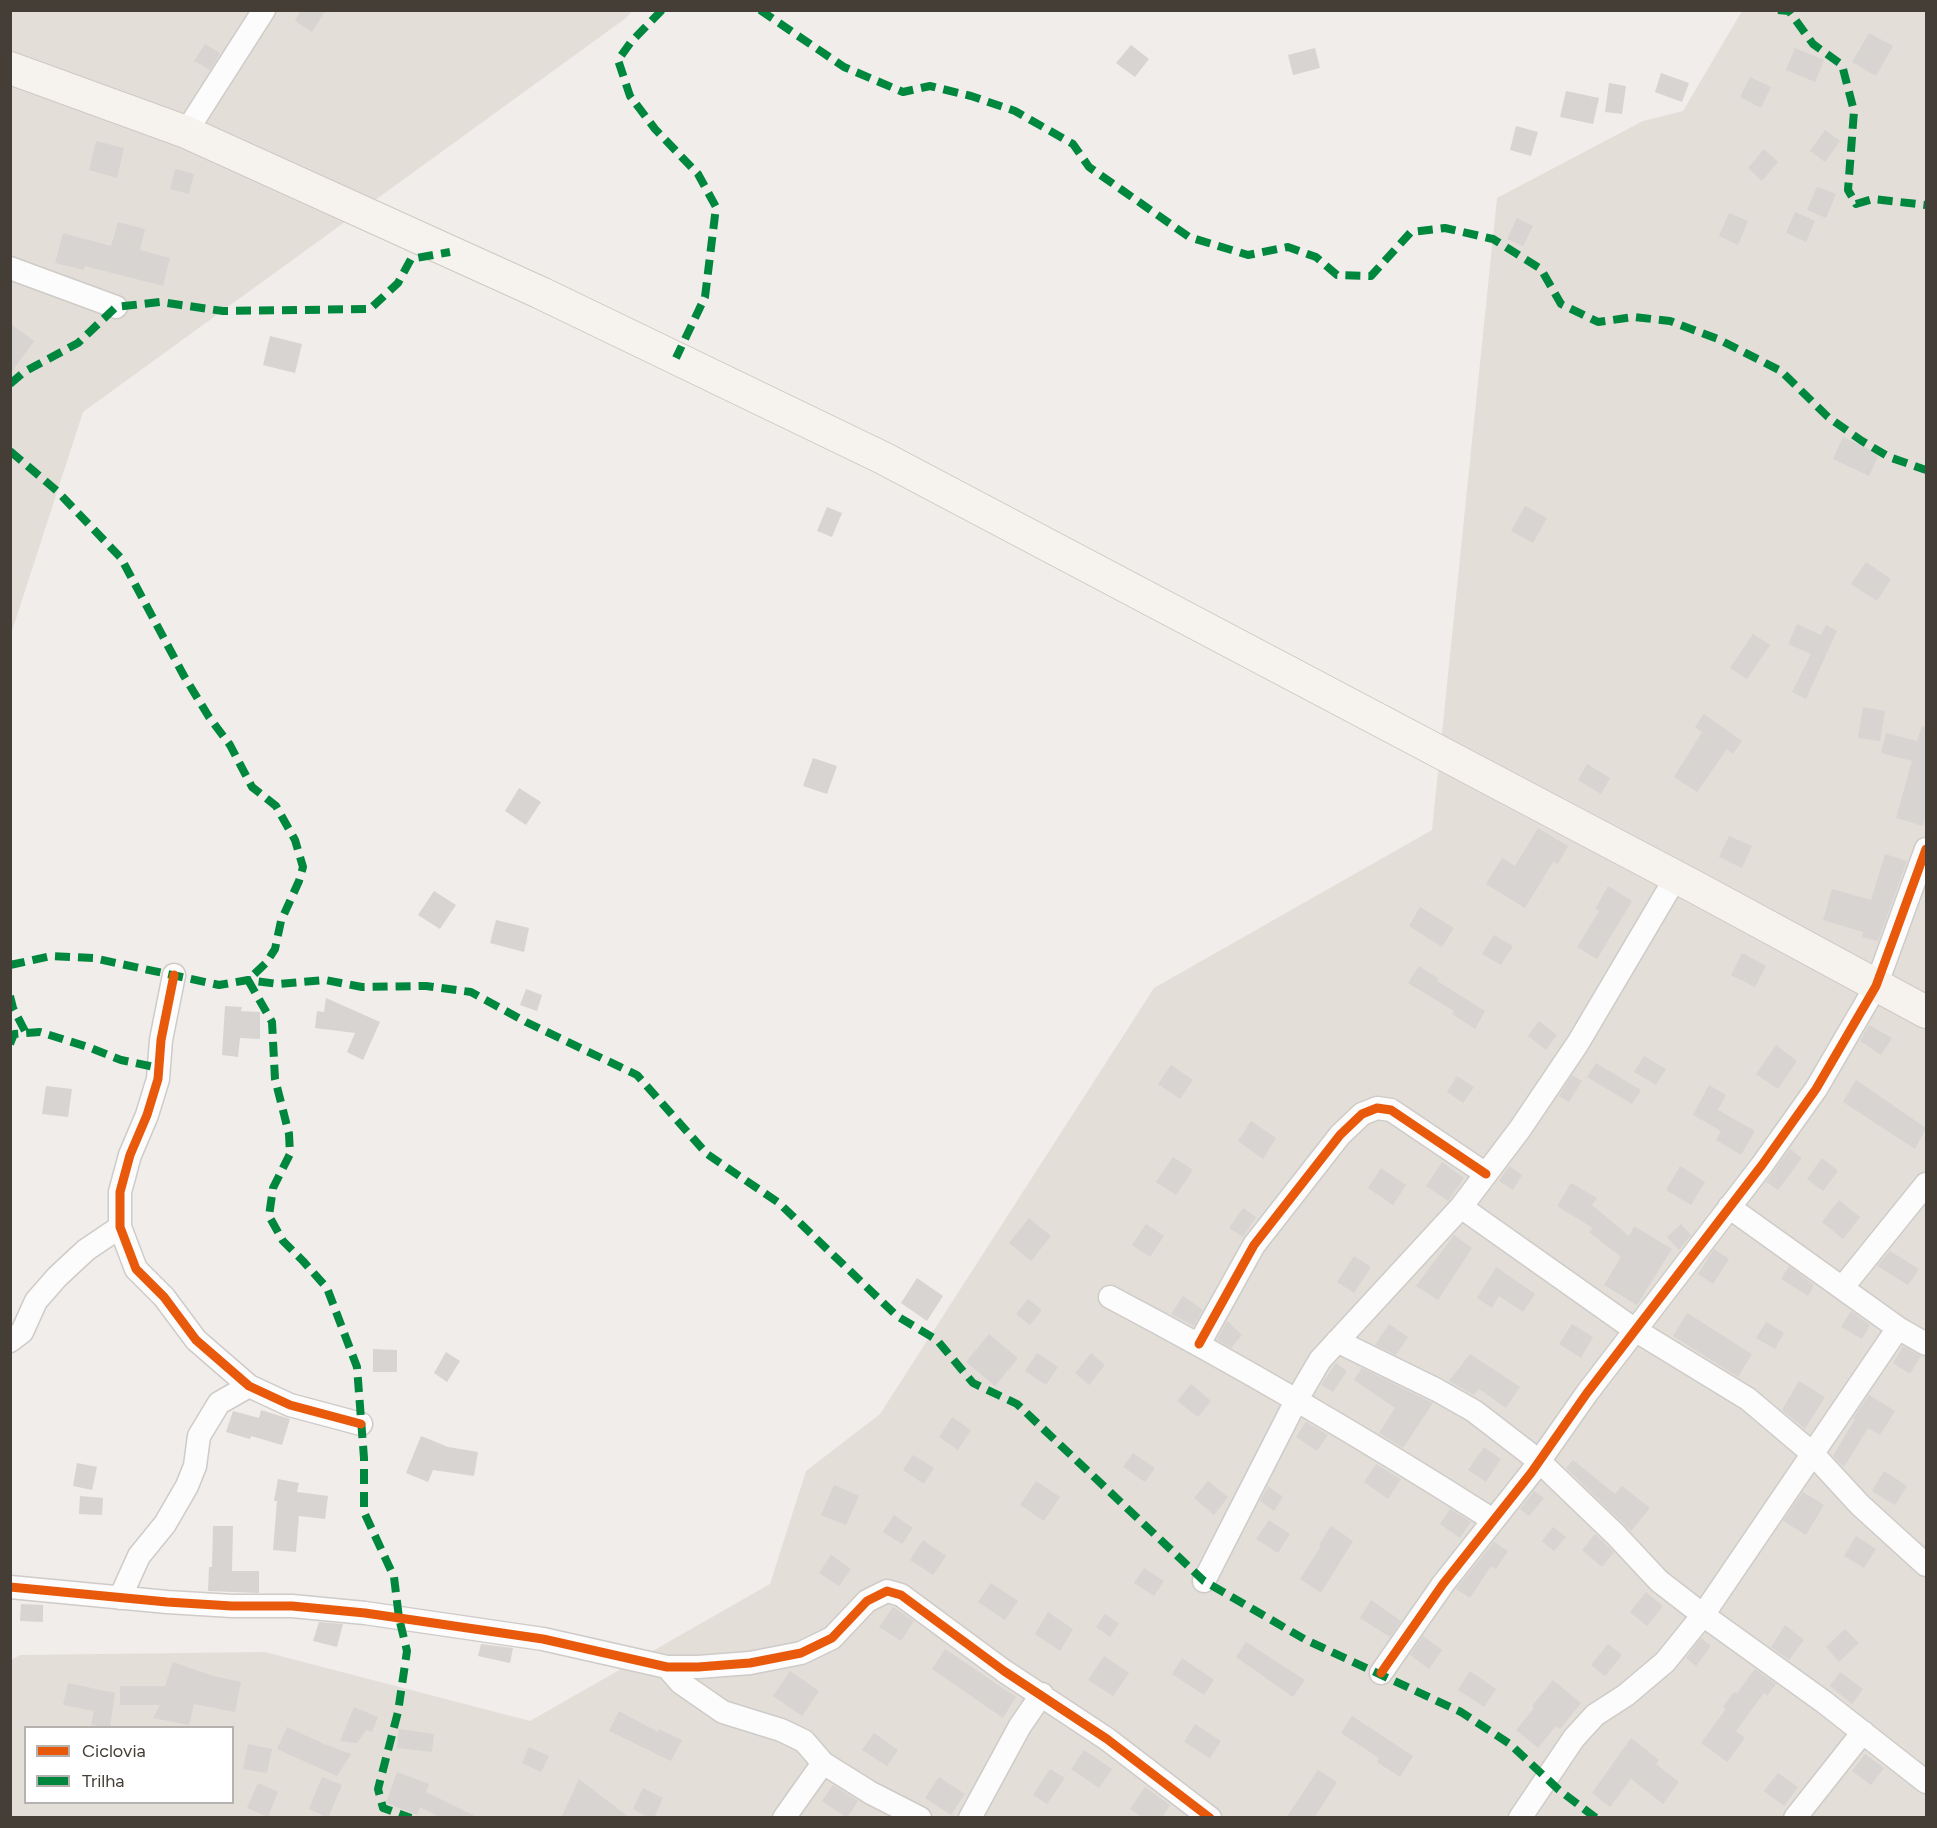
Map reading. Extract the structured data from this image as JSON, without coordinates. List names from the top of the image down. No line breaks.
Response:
{"legend":["Ciclovia","Trilha"]}
